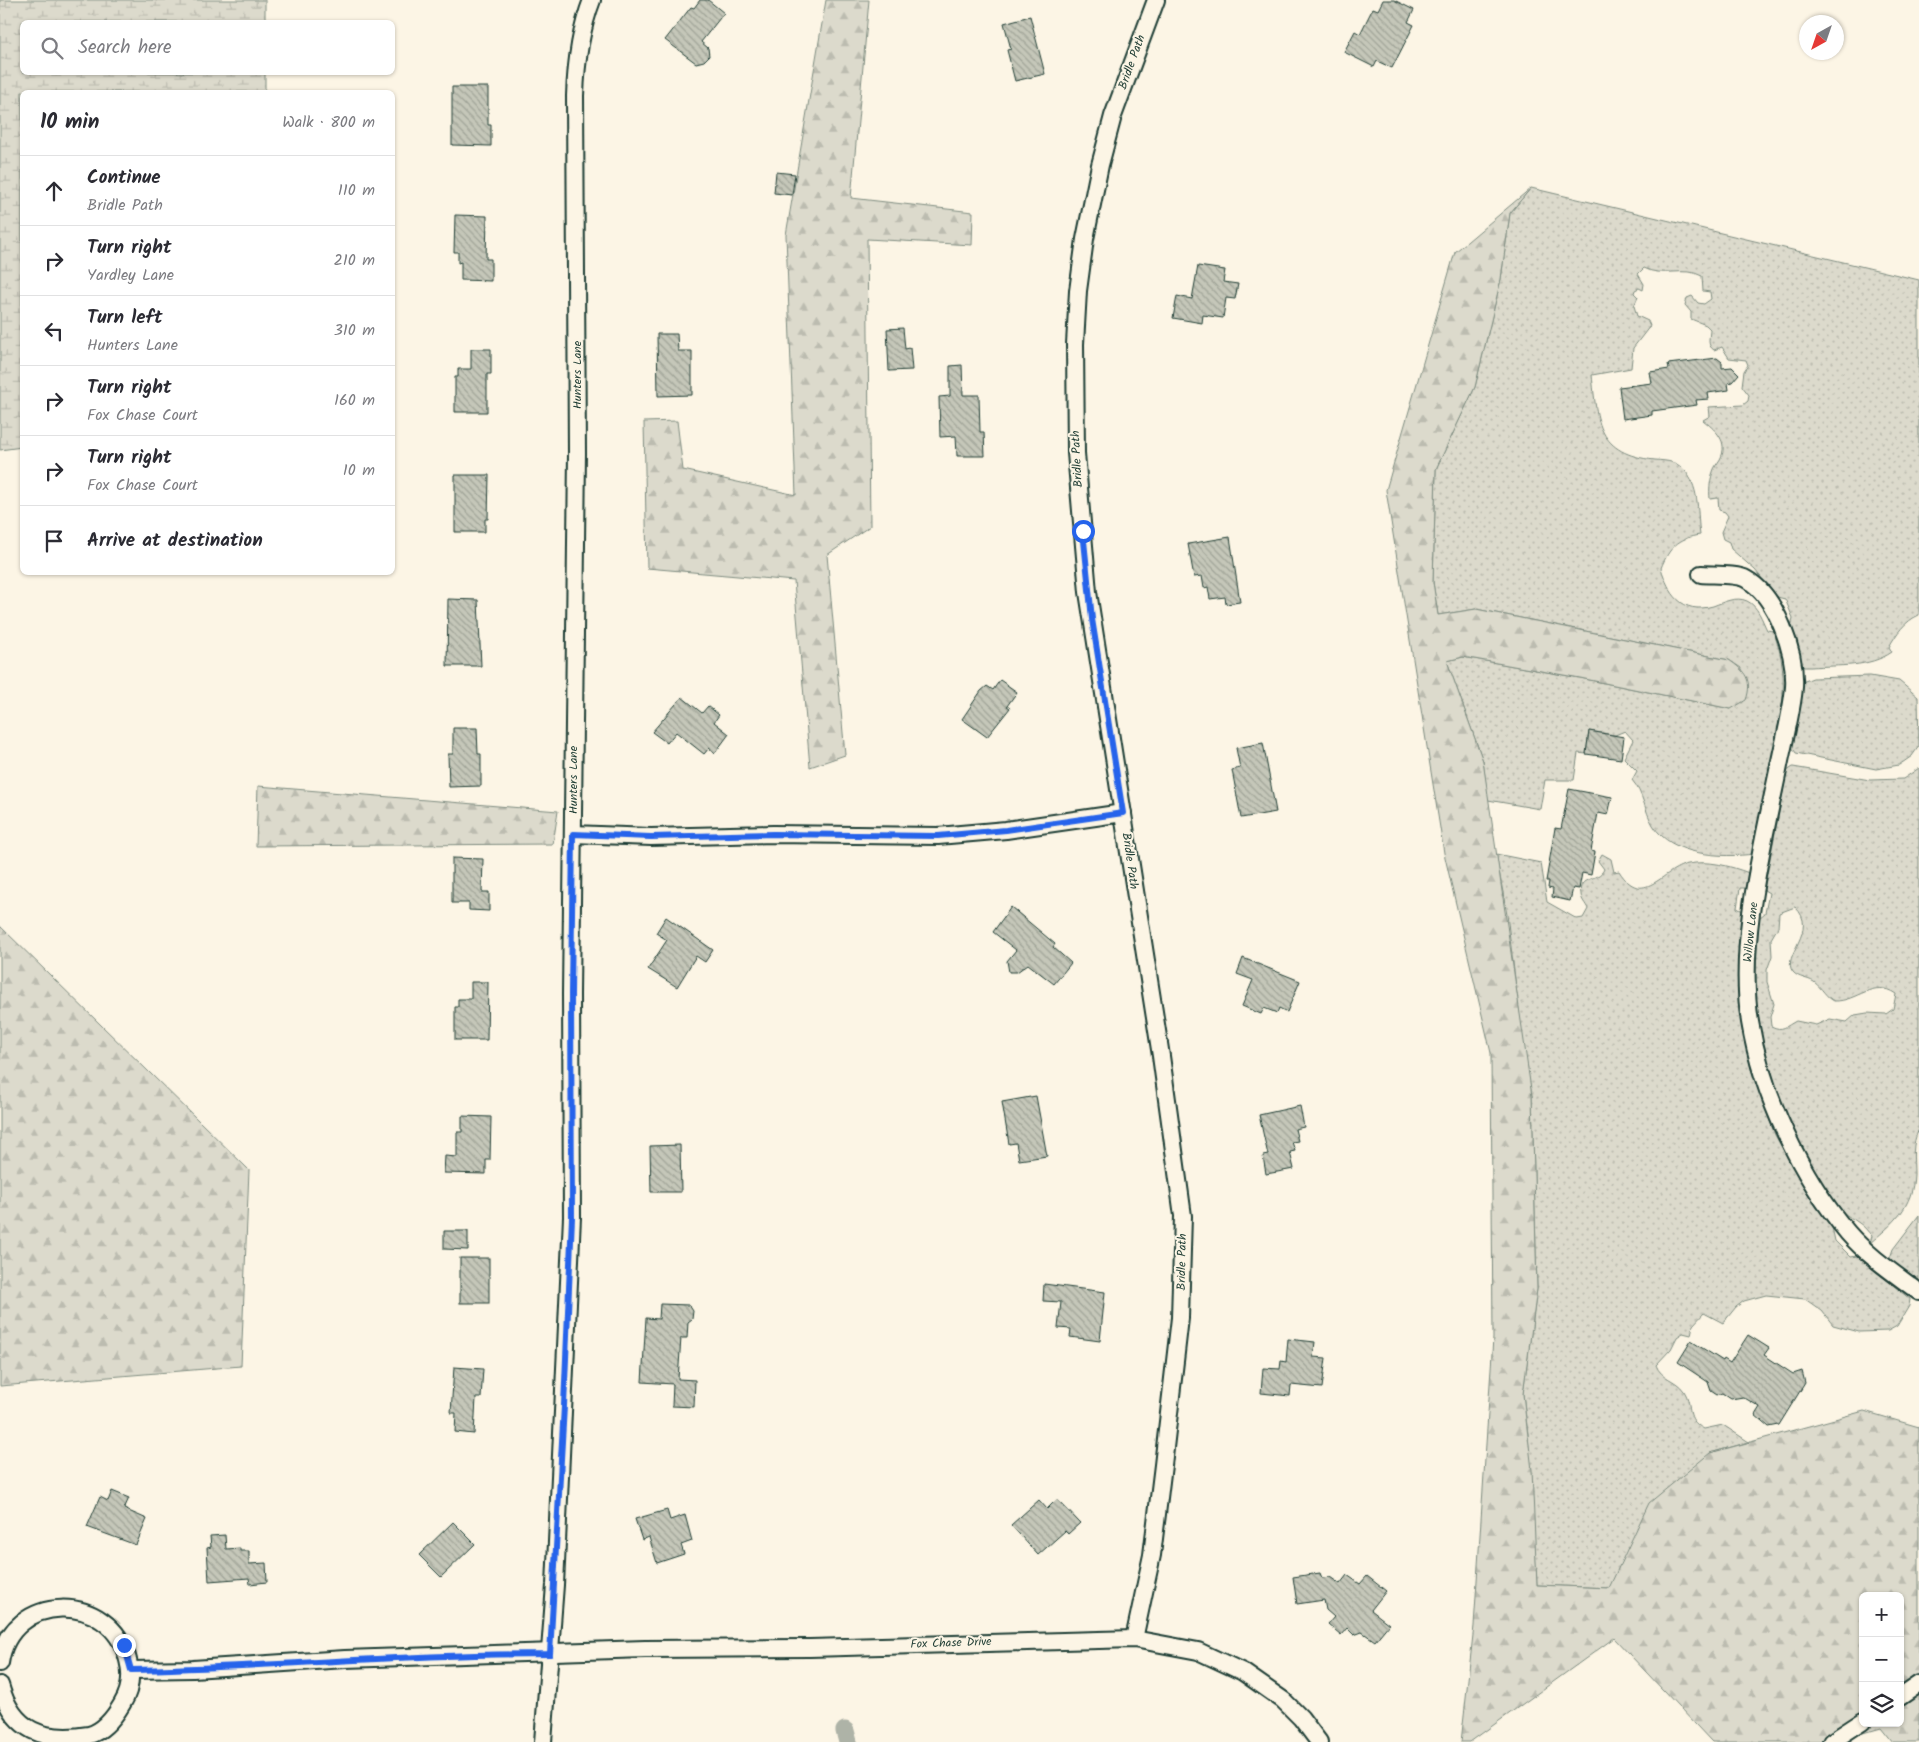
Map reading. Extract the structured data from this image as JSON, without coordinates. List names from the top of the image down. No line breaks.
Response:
{"streets":{"street":["Bridle Path","Hunters Lane","Willow Lane","Fox Chase Drive"]},"crossings":[["Bridle Path","Fox Chase Drive"],["Hunters Lane","Fox Chase Drive"]],"north":"bottom left","page":{"search":"Search here","heading":["10 min","Walk · 800 m"],"list":[["Continue","Bridle Path","110 m"],["Turn right","Yardley Lane","210 m"],["Turn left","Hunters Lane","310 m"],["Turn right","Fox Chase Court","160 m"],["Turn right","Fox Chase Court","10 m"],"Arrive at destination"],"map_buttons":["+","−"]}}
